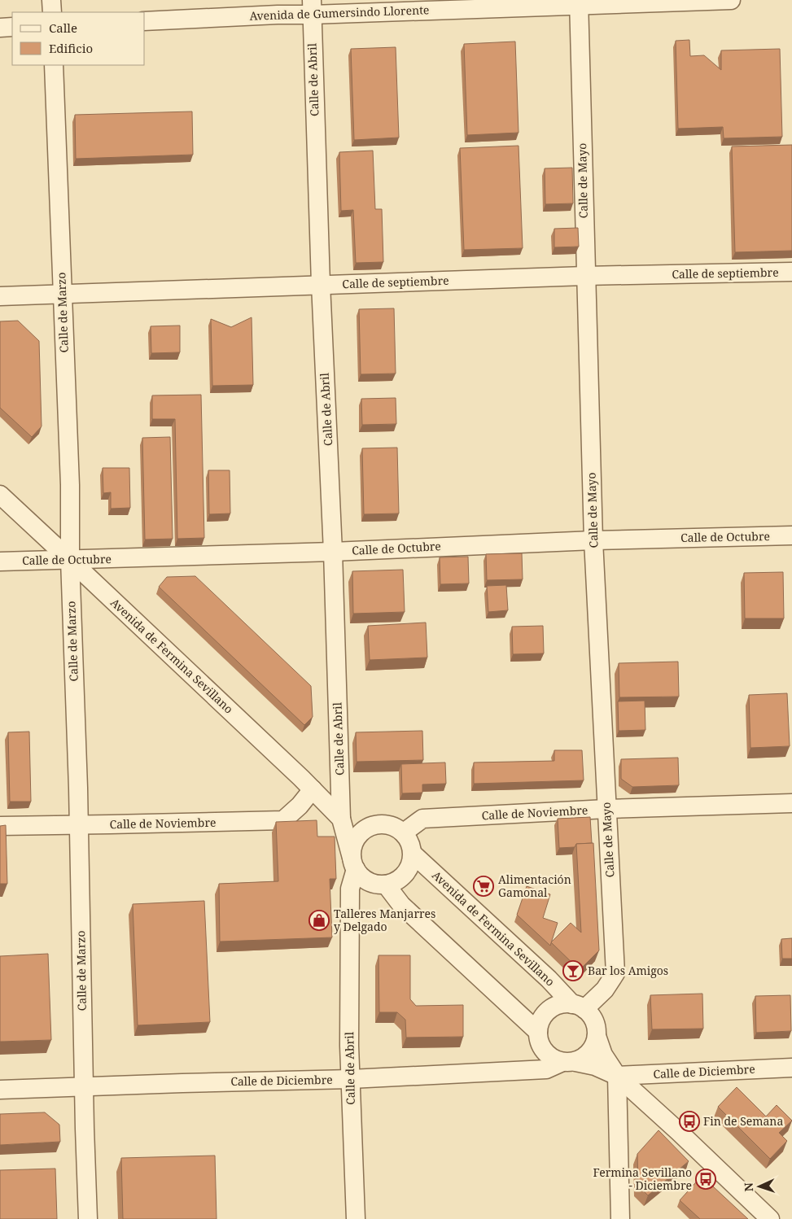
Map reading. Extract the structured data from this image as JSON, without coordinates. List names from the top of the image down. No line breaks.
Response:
{"streets":{"street":["Avenida de Gumersindo Llorente","Calle de Abril","Calle de Mayo","Calle de septiembre","Calle de Marzo","Calle de Octubre","Avenida de Fermina Sevillano","Calle de Noviembre","Calle de Diciembre"]},"crossings":[["Avenida de Gumersindo Llorente","Calle de Abril"],["Avenida de Gumersindo Llorente","Calle de Mayo"],["Calle de Abril","Calle de septiembre"],["Calle de Abril","Calle de Octubre"],["Calle de Abril","Avenida de Fermina Sevillano"],["Calle de Abril","Calle de Noviembre"],["Calle de Abril","Calle de Diciembre"],["Calle de Mayo","Calle de septiembre"],["Calle de Mayo","Calle de Octubre"],["Calle de Mayo","Avenida de Fermina Sevillano"],["Calle de Mayo","Calle de Noviembre"],["Calle de Mayo","Calle de Diciembre"],["Calle de septiembre","Calle de Marzo"],["Calle de Marzo","Calle de Octubre"],["Calle de Marzo","Avenida de Fermina Sevillano"],["Calle de Marzo","Calle de Noviembre"],["Calle de Marzo","Calle de Diciembre"],["Calle de Octubre","Avenida de Fermina Sevillano"],["Avenida de Fermina Sevillano","Calle de Noviembre"],["Avenida de Fermina Sevillano","Calle de Diciembre"]],"places":{"supermarket":["Alimentación Gamonal"],"shop":["Talleres Manjarres y Delgado"],"bar":["Bar los Amigos"],"bus stop":["Fin de Semana","Fermina Sevillano - Diciembre"]},"legend":["Calle","Edificio"],"north":"left"}
